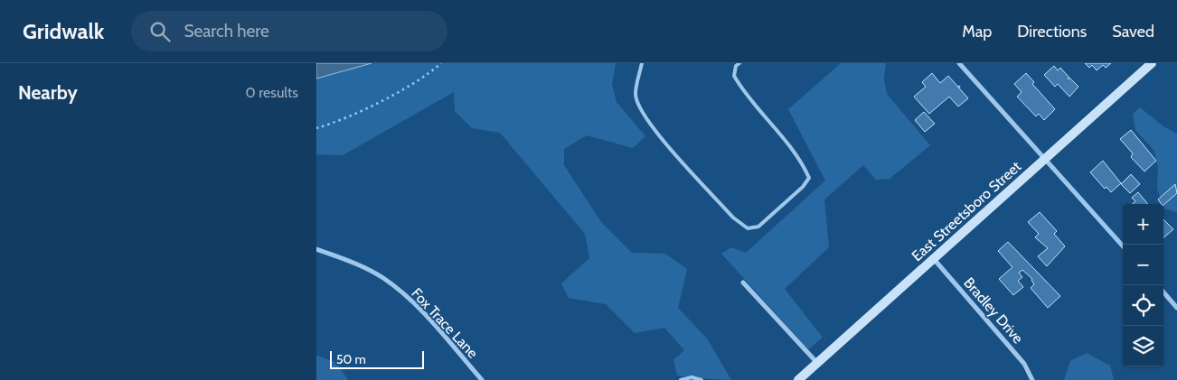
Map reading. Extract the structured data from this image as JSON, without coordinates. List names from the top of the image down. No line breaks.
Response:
{"streets":{"main road":["East Streetsboro Street"],"street":["Bradley Drive","Fox Trace Lane"]},"crossings":[["East Streetsboro Street","Bradley Drive"]],"scale_bar":"50 m","page":{"header":"Gridwalk","search":"Search here","nav":["Map","Directions","Saved"],"heading":["Nearby","0 results"],"map_buttons":["+","−"],"scale":"50 m"}}
